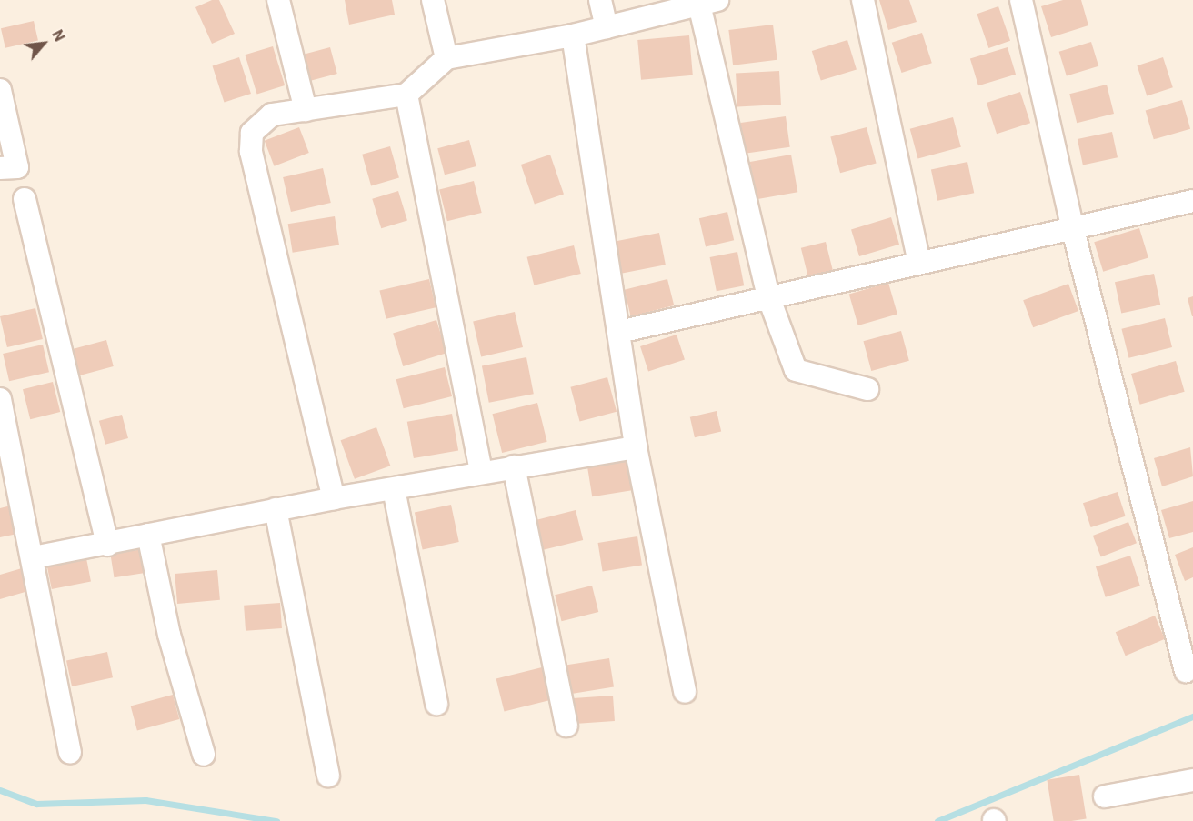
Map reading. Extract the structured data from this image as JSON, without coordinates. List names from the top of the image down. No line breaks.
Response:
{"north":"top right"}
